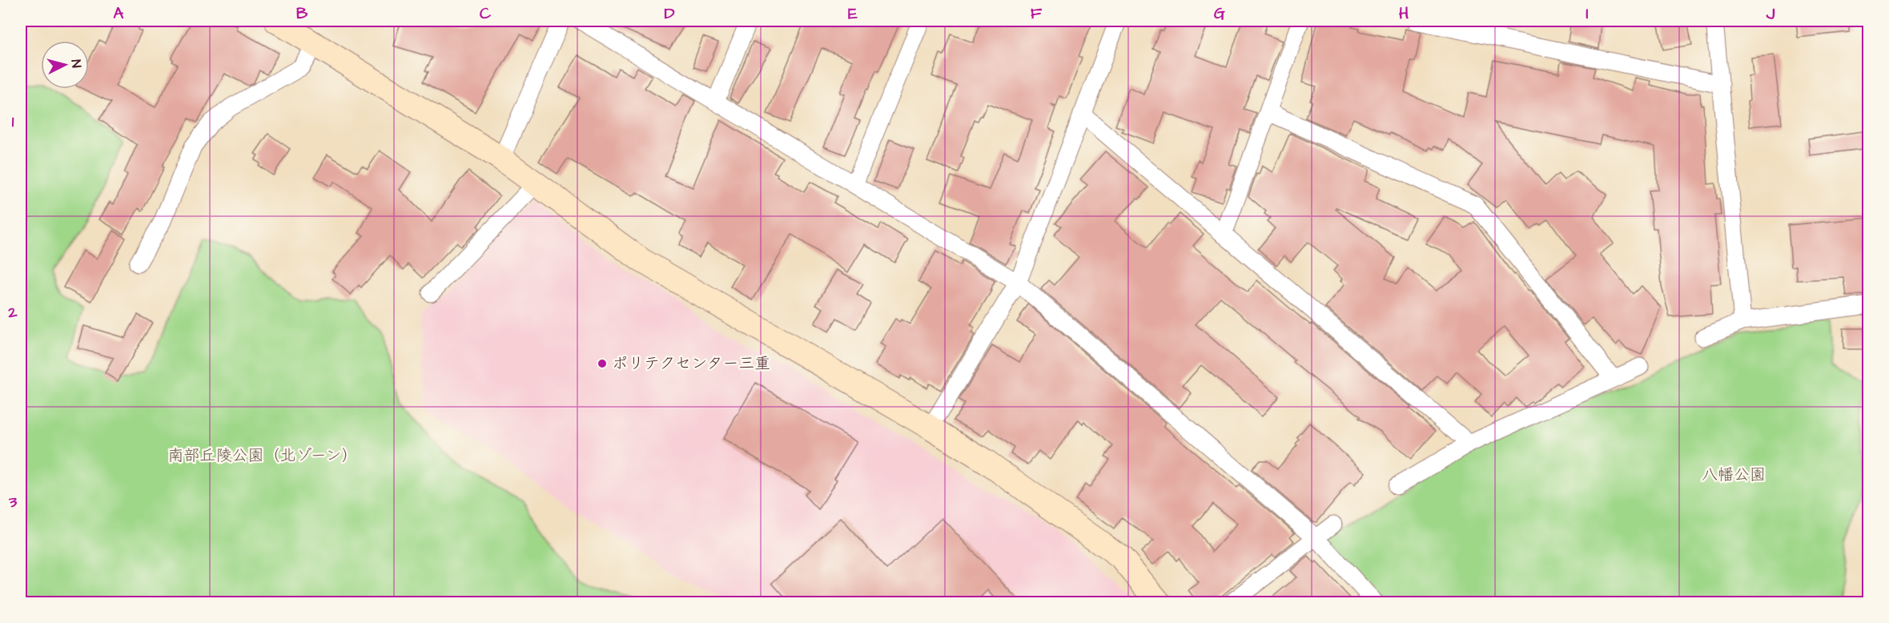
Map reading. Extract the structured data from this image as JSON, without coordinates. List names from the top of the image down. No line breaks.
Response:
{"parks":["南部丘陵公園（北ゾーン）","八幡公園"],"places":["ポリテクセンター三重"],"north":"right","grid":{"columns":["A","B","C","D","E","F","G","H","I","J"],"rows":["1","2","3"]}}
